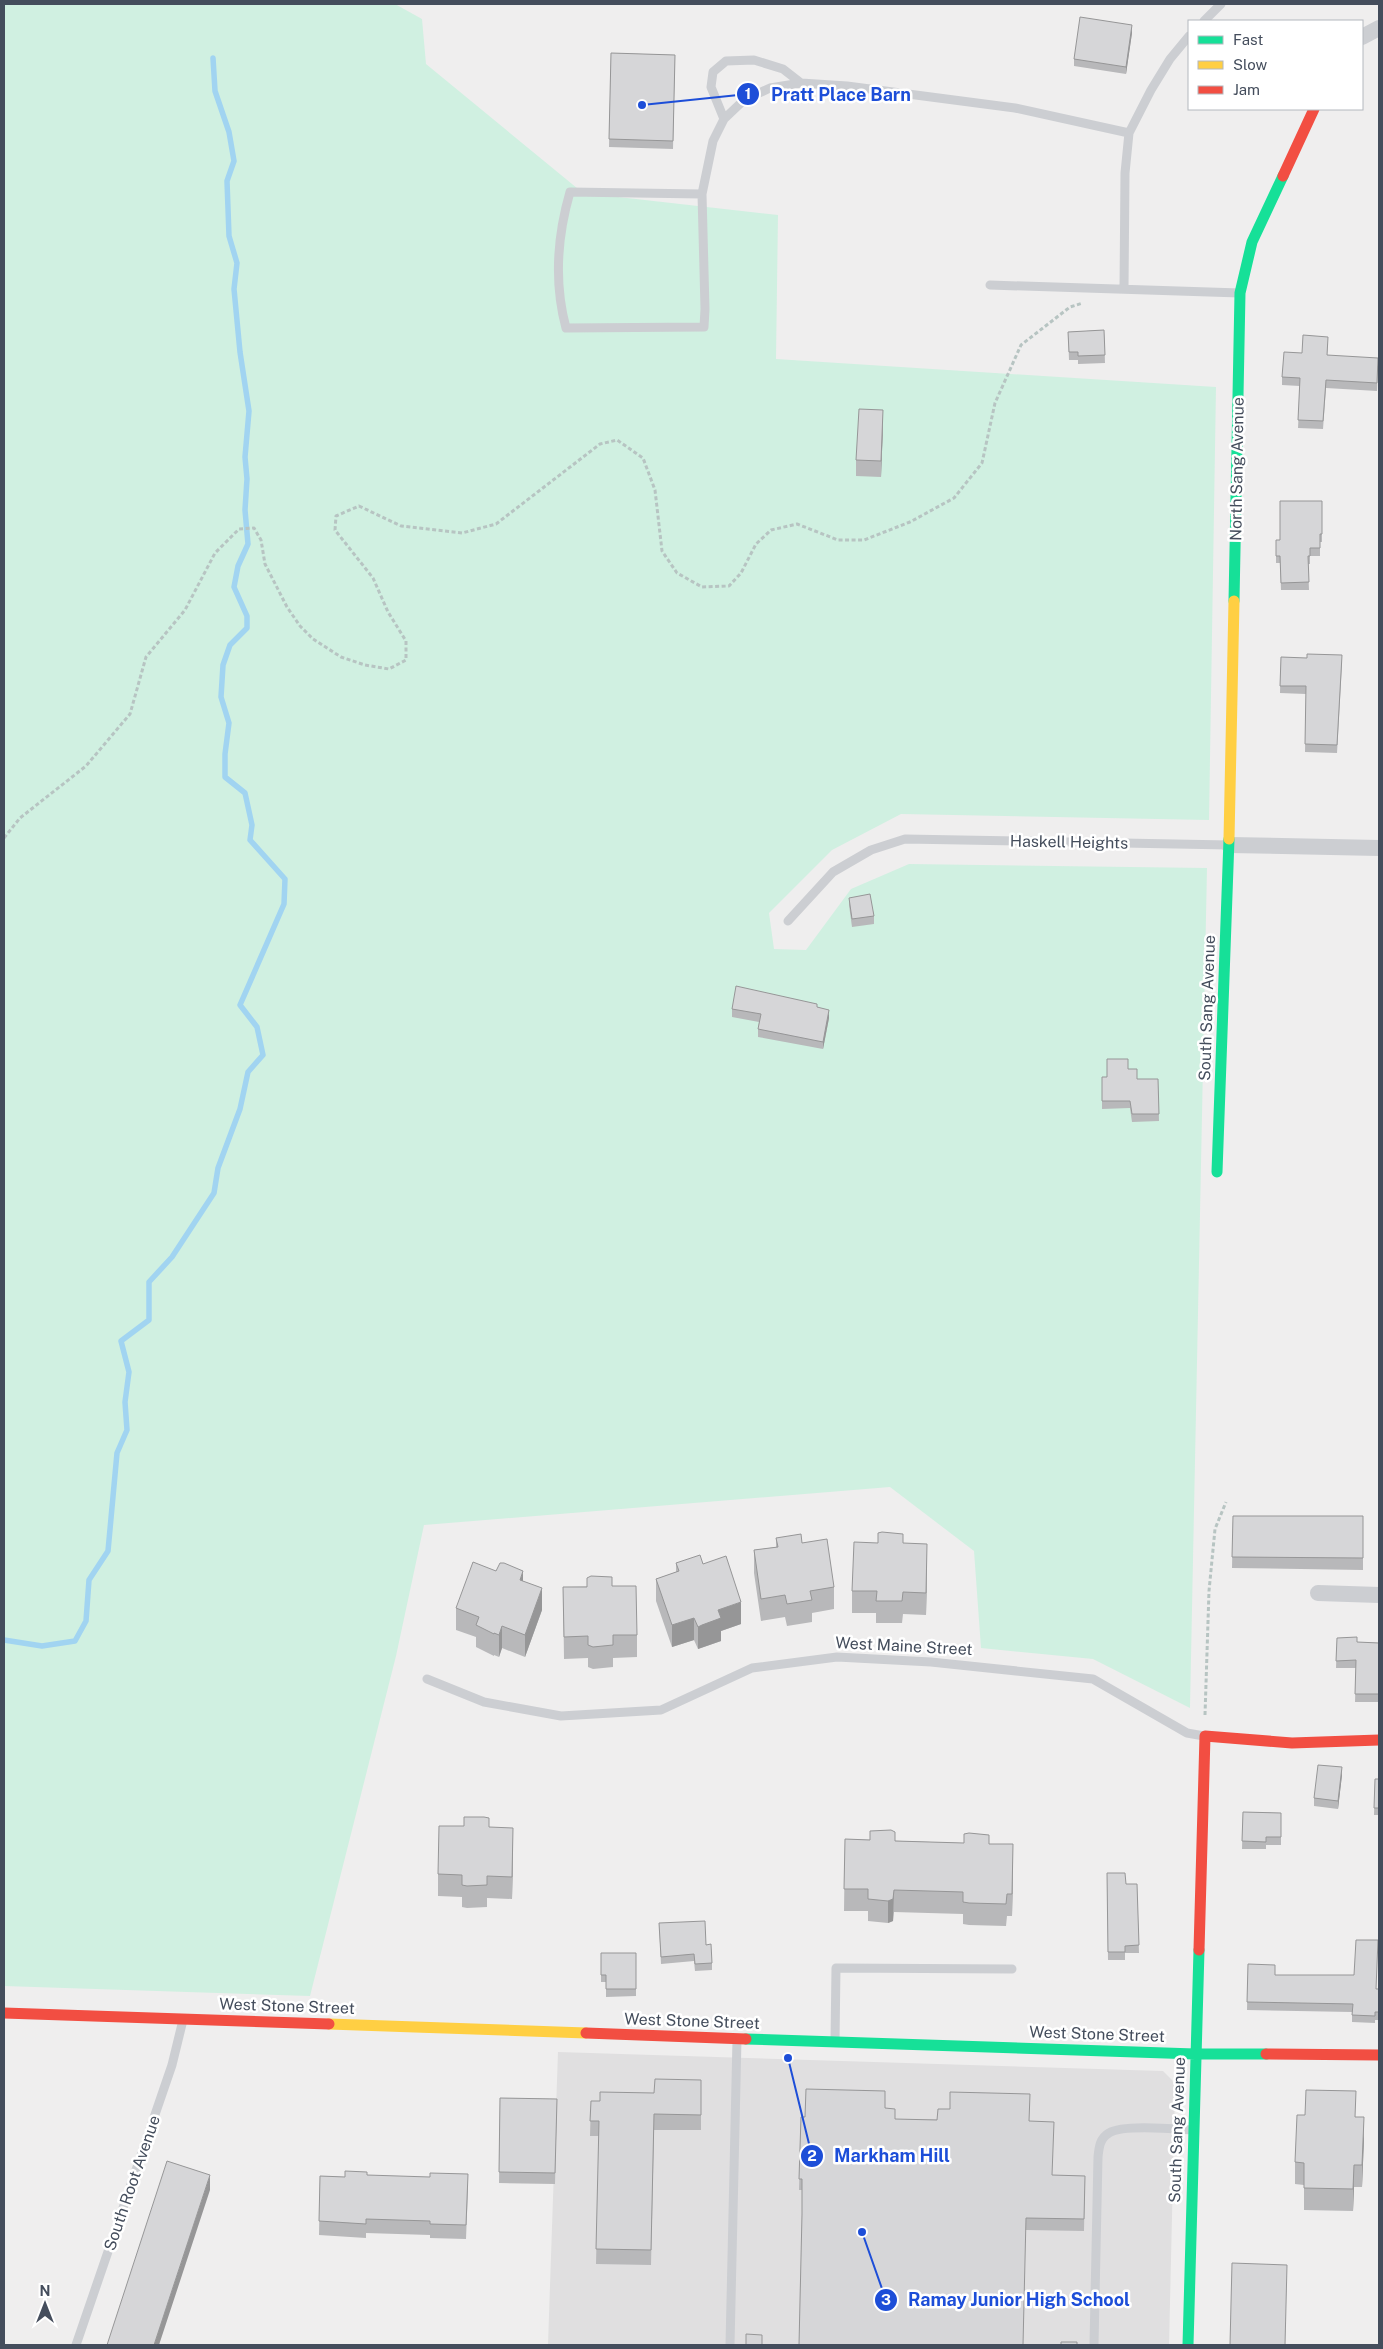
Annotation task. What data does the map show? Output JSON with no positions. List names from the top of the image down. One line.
{"streets":{"street":["North Sang Avenue","Haskell Heights","South Sang Avenue","West Maine Street","West Stone Street"],"lane":["South Root Avenue"]},"crossings":[["North Sang Avenue","Haskell Heights"],["North Sang Avenue","South Sang Avenue"],["Haskell Heights","South Sang Avenue"],["South Sang Avenue","West Maine Street"],["South Sang Avenue","West Stone Street"],["West Stone Street","South Root Avenue"]],"places":["Pratt Place Barn","Markham Hill","Ramay Junior High School"],"legend":["Fast","Slow","Jam"],"north":"top"}
